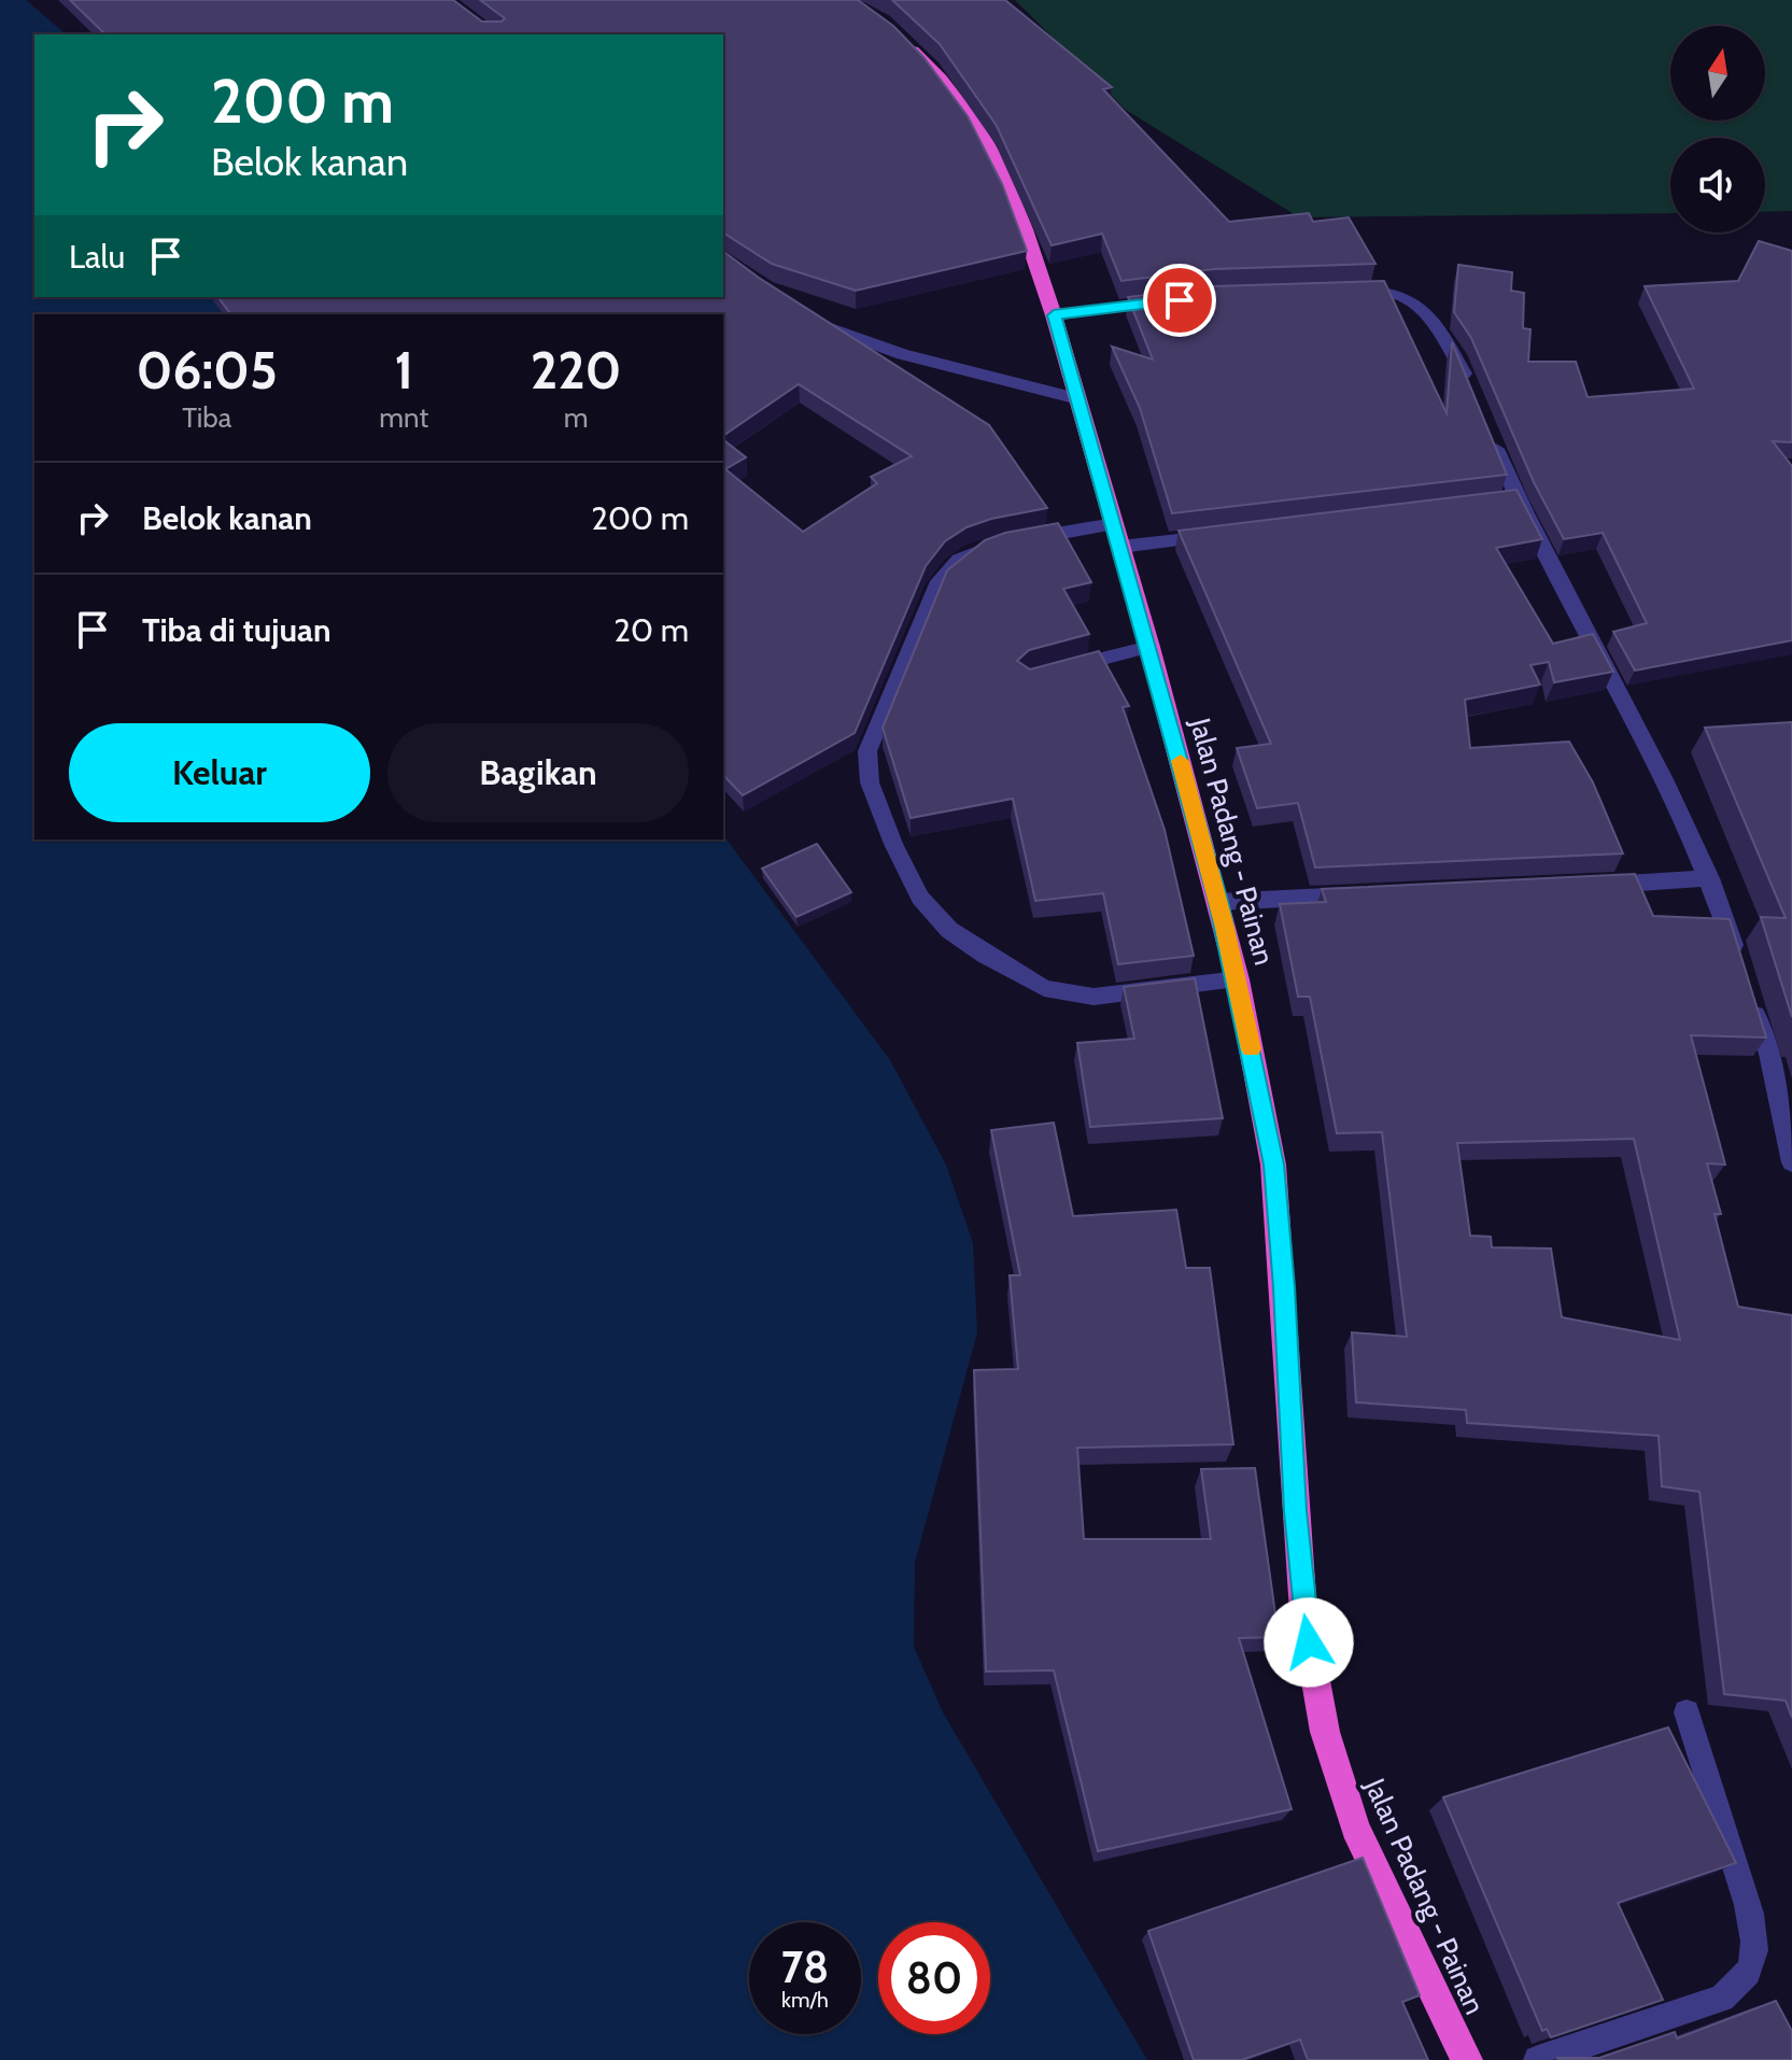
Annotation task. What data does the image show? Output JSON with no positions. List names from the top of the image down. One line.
{"streets":{"highway":["Jalan Padang - Painan"]},"north":"top","page":{"turn":["200 m","Belok kanan"],"then":"Lalu","eta":["06:05","Tiba","1","mnt","220","m"],"list":[{"name":"Belok kanan","value":"200 m"},{"name":"Tiba di tujuan","value":"20 m"}],"buttons":["Keluar","Bagikan"],"speed":"78 km/h","limit":"80"}}
